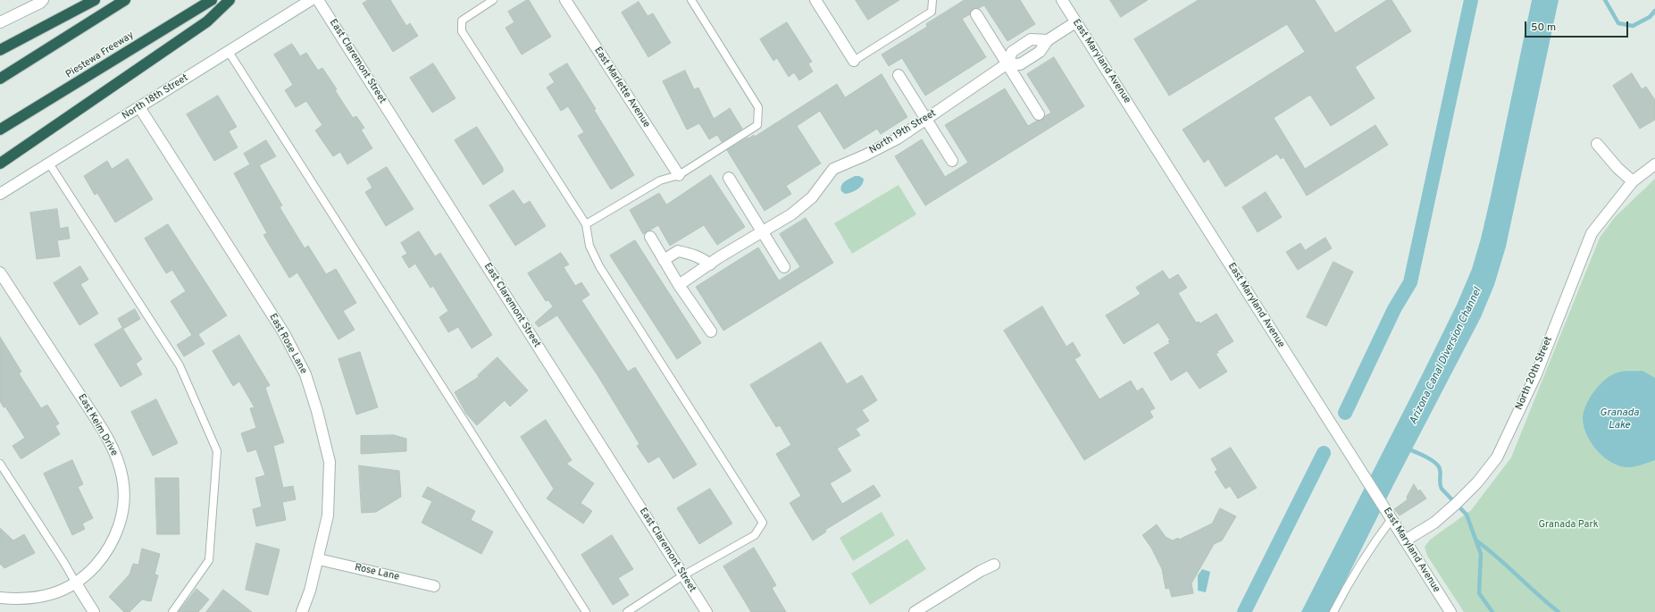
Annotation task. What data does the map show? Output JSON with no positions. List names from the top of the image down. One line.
{"streets":{"highway":["Piestewa Freeway"],"street":["East Claremont Street","East Maryland Avenue","East Marlette Avenue","North 18th Street","North 19th Street","East Rose Lane","North 20th Street","East Keim Drive","Rose Lane"]},"crossings":[["East Maryland Avenue","North 19th Street"],["East Maryland Avenue","North 20th Street"],["North 18th Street","East Rose Lane"],["East Rose Lane","Rose Lane"]],"water":["Arizona Canal Diversion Channel","Granada Lake"],"parks":["Granada Park"],"scale_bar":"50 m"}
